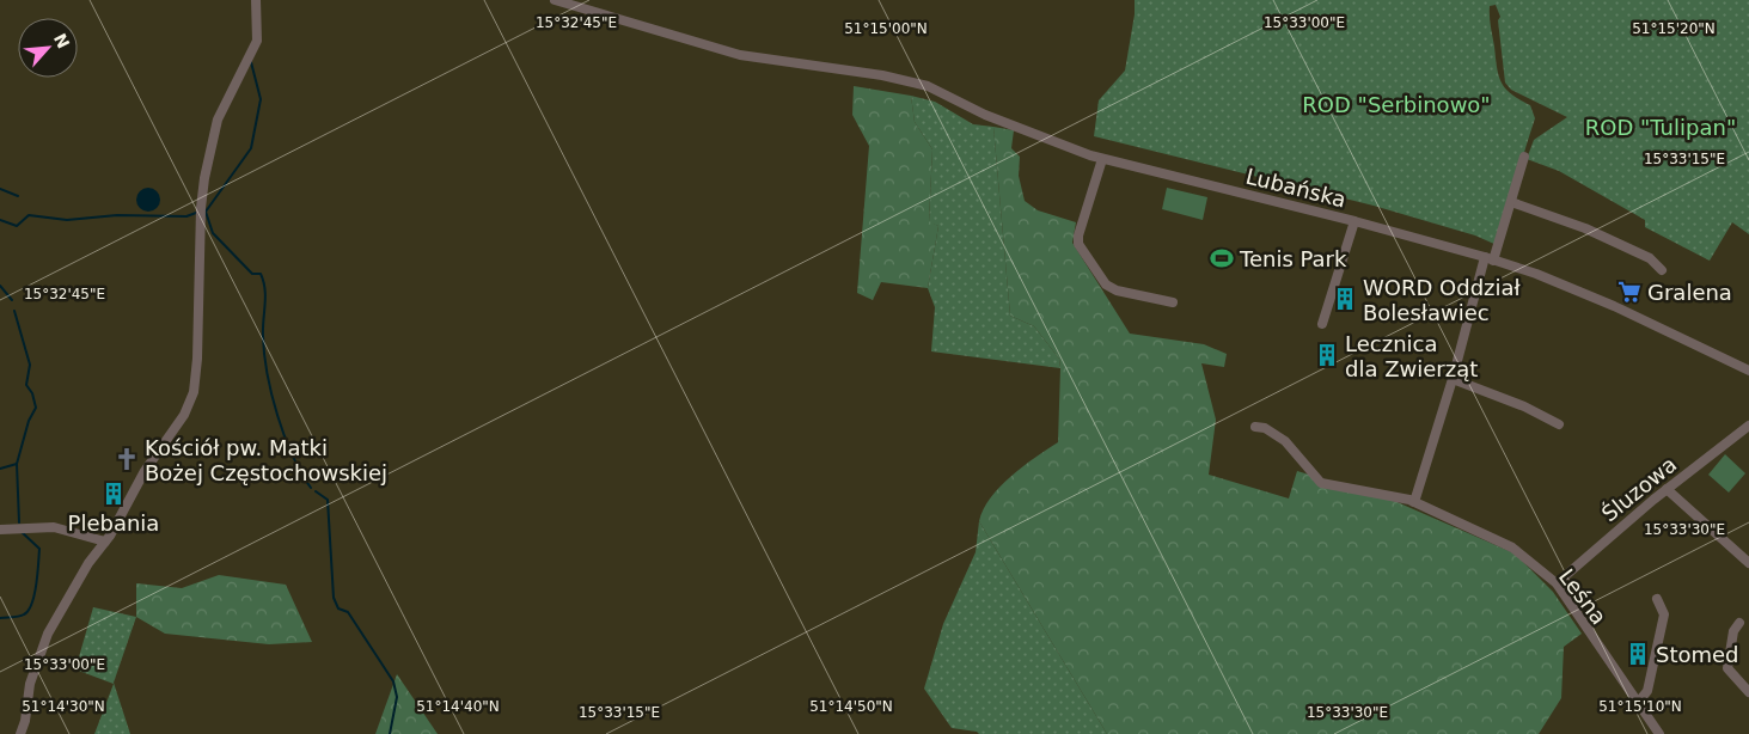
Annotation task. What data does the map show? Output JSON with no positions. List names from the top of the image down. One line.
{"streets":{"street":["Lubańska","Śluzowa","Leśna"]},"crossings":[["Śluzowa","Leśna"]],"parks":["ROD \"Serbinowo\"","ROD \"Tulipan\""],"places":{"sports":["Tenis Park"],"supermarket":["Gralena"],"building":["WORD Oddział Bolesławiec","Lecznica dla Zwierząt","Plebania","Stomed"],"church":["Kościół pw. Matki Bożej Częstochowskiej"]},"north":"top right","coordinates":["15°32'45\"E","15°33'00\"E","51°15'00\"N","51°15'20\"N","15°33'15\"E","15°33'30\"E","51°14'30\"N","51°14'40\"N","51°14'50\"N","51°15'10\"N"]}
